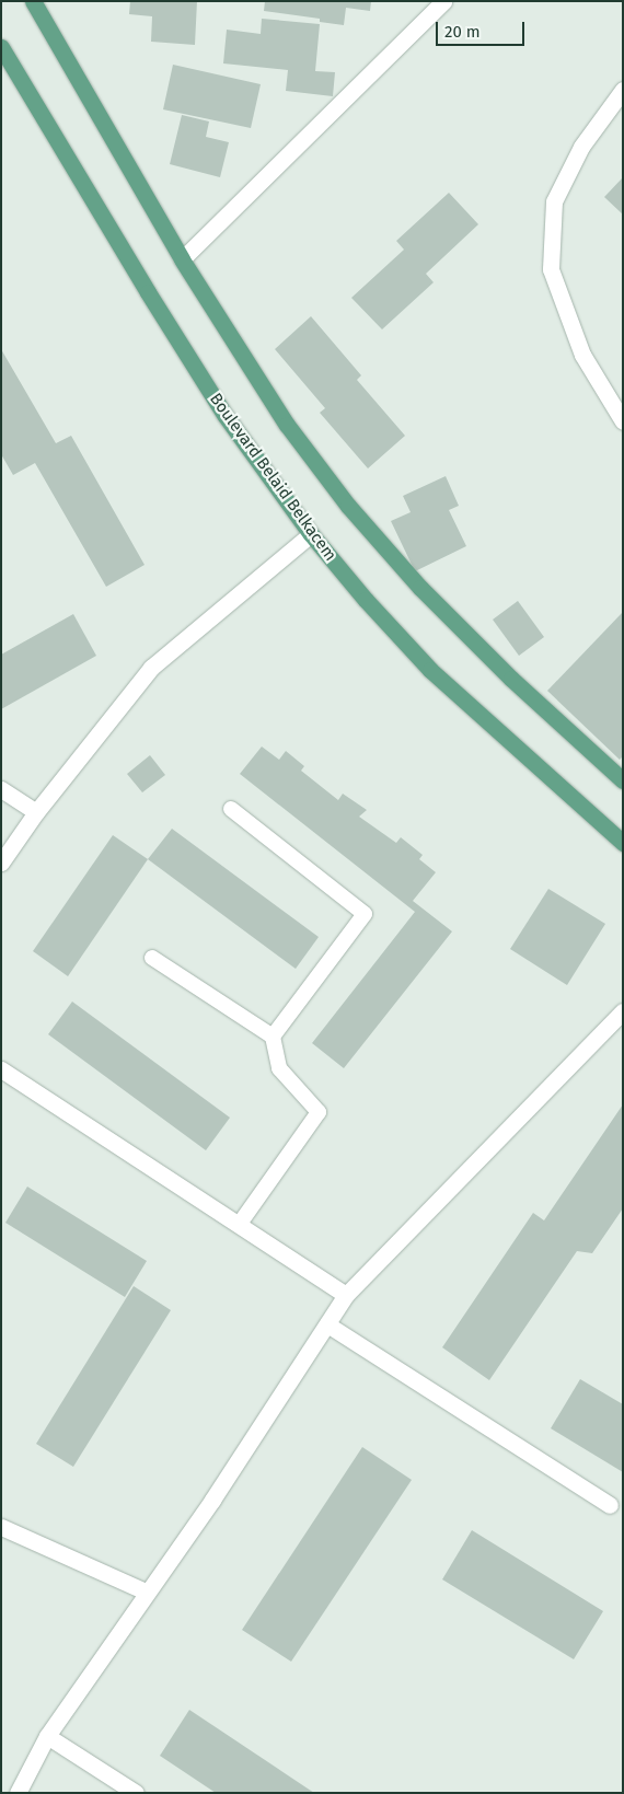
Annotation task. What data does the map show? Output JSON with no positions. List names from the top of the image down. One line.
{"streets":{"main road":["Boulevard Belaid Belkacem"]},"scale_bar":"20 m"}
